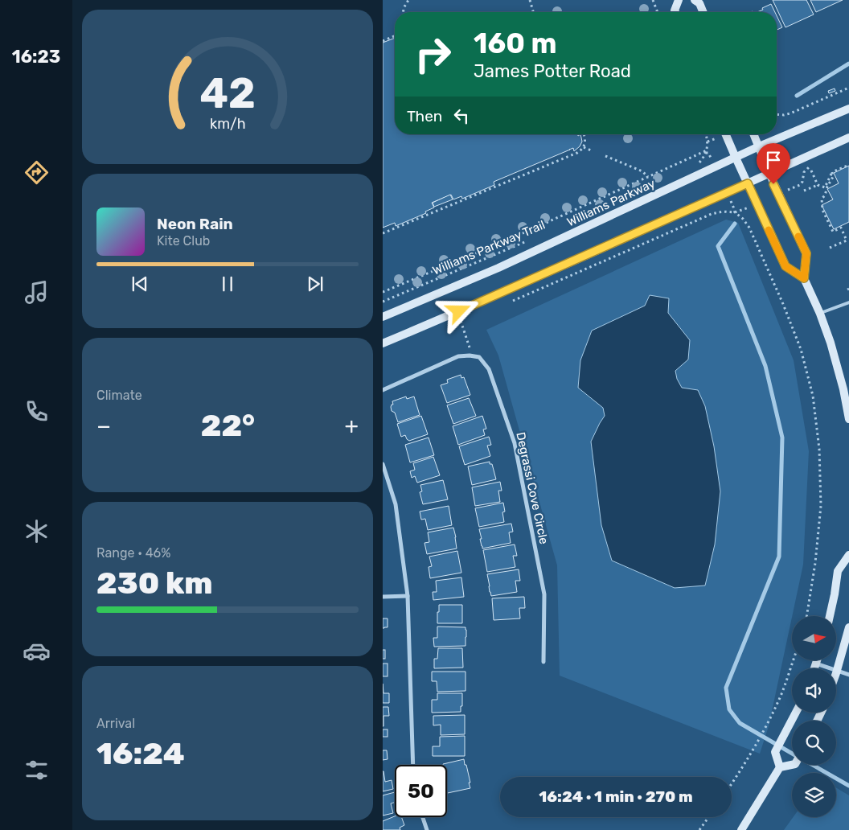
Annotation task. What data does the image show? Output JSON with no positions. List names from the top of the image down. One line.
{"streets":{"main road":["Williams Parkway"],"street":["Degrassi Cove Circle"],"path":["Williams Parkway Trail"]},"north":"right","page":{"tabs":"16:23","turn":["160 m","James Potter Road"],"then":"Then","song":["Neon Rain","Kite Club"],"tile":["Climate",["Range · 46%","230 km"],["Arrival","16:24"]],"heat":["−","22°","+"],"limit":"50","trip":"16:24 · 1 min · 270 m","gauge":["42","km/h"]}}
